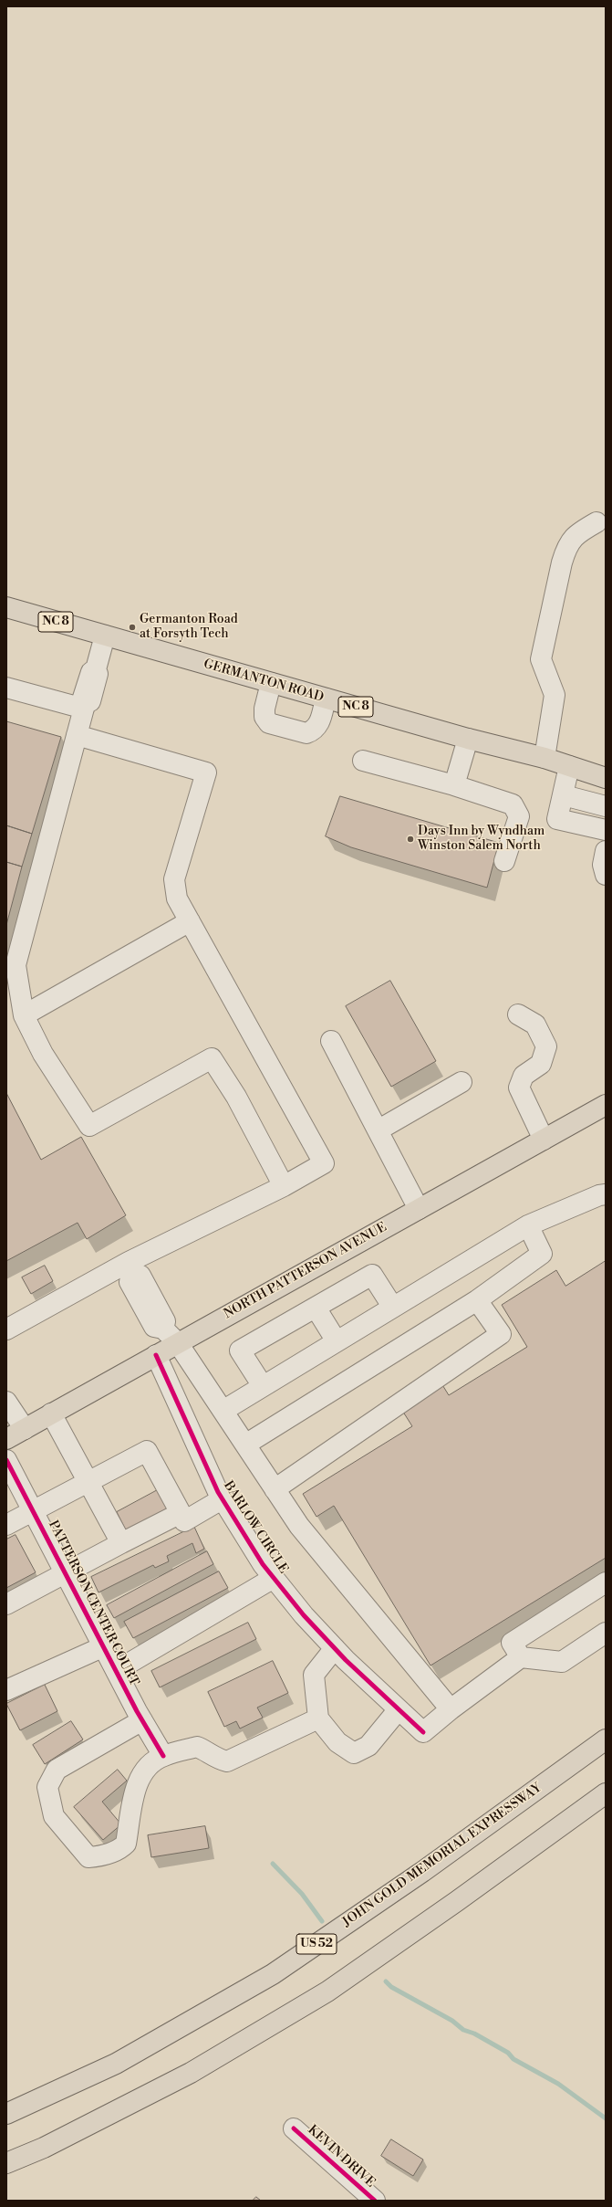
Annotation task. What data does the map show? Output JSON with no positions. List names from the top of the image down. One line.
{"streets":{"main road":["NC 8","GERMANTON ROAD","NORTH PATTERSON AVENUE","JOHN GOLD MEMORIAL EXPRESSWAY","US 52"],"street":["BARLOW CIRCLE","PATTERSON CENTER COURT","KEVIN DRIVE"]},"crossings":[["NORTH PATTERSON AVENUE","BARLOW CIRCLE"]],"places":["Germanton Road at Forsyth Tech","Days Inn by Wyndham Winston Salem North"]}
